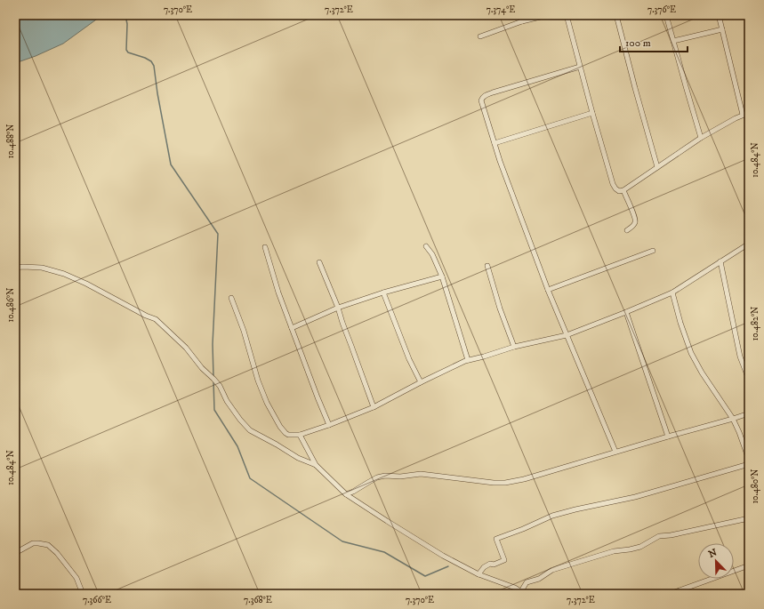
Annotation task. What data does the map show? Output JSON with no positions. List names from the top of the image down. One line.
{"scale_bar":"100 m","north":"top left","coordinates":["7.370°E","7.372°E","7.374°E","7.376°E","10.488°N","10.484°N","10.486°N","10.482°N","10.480°N","7.366°E","7.368°E"]}
